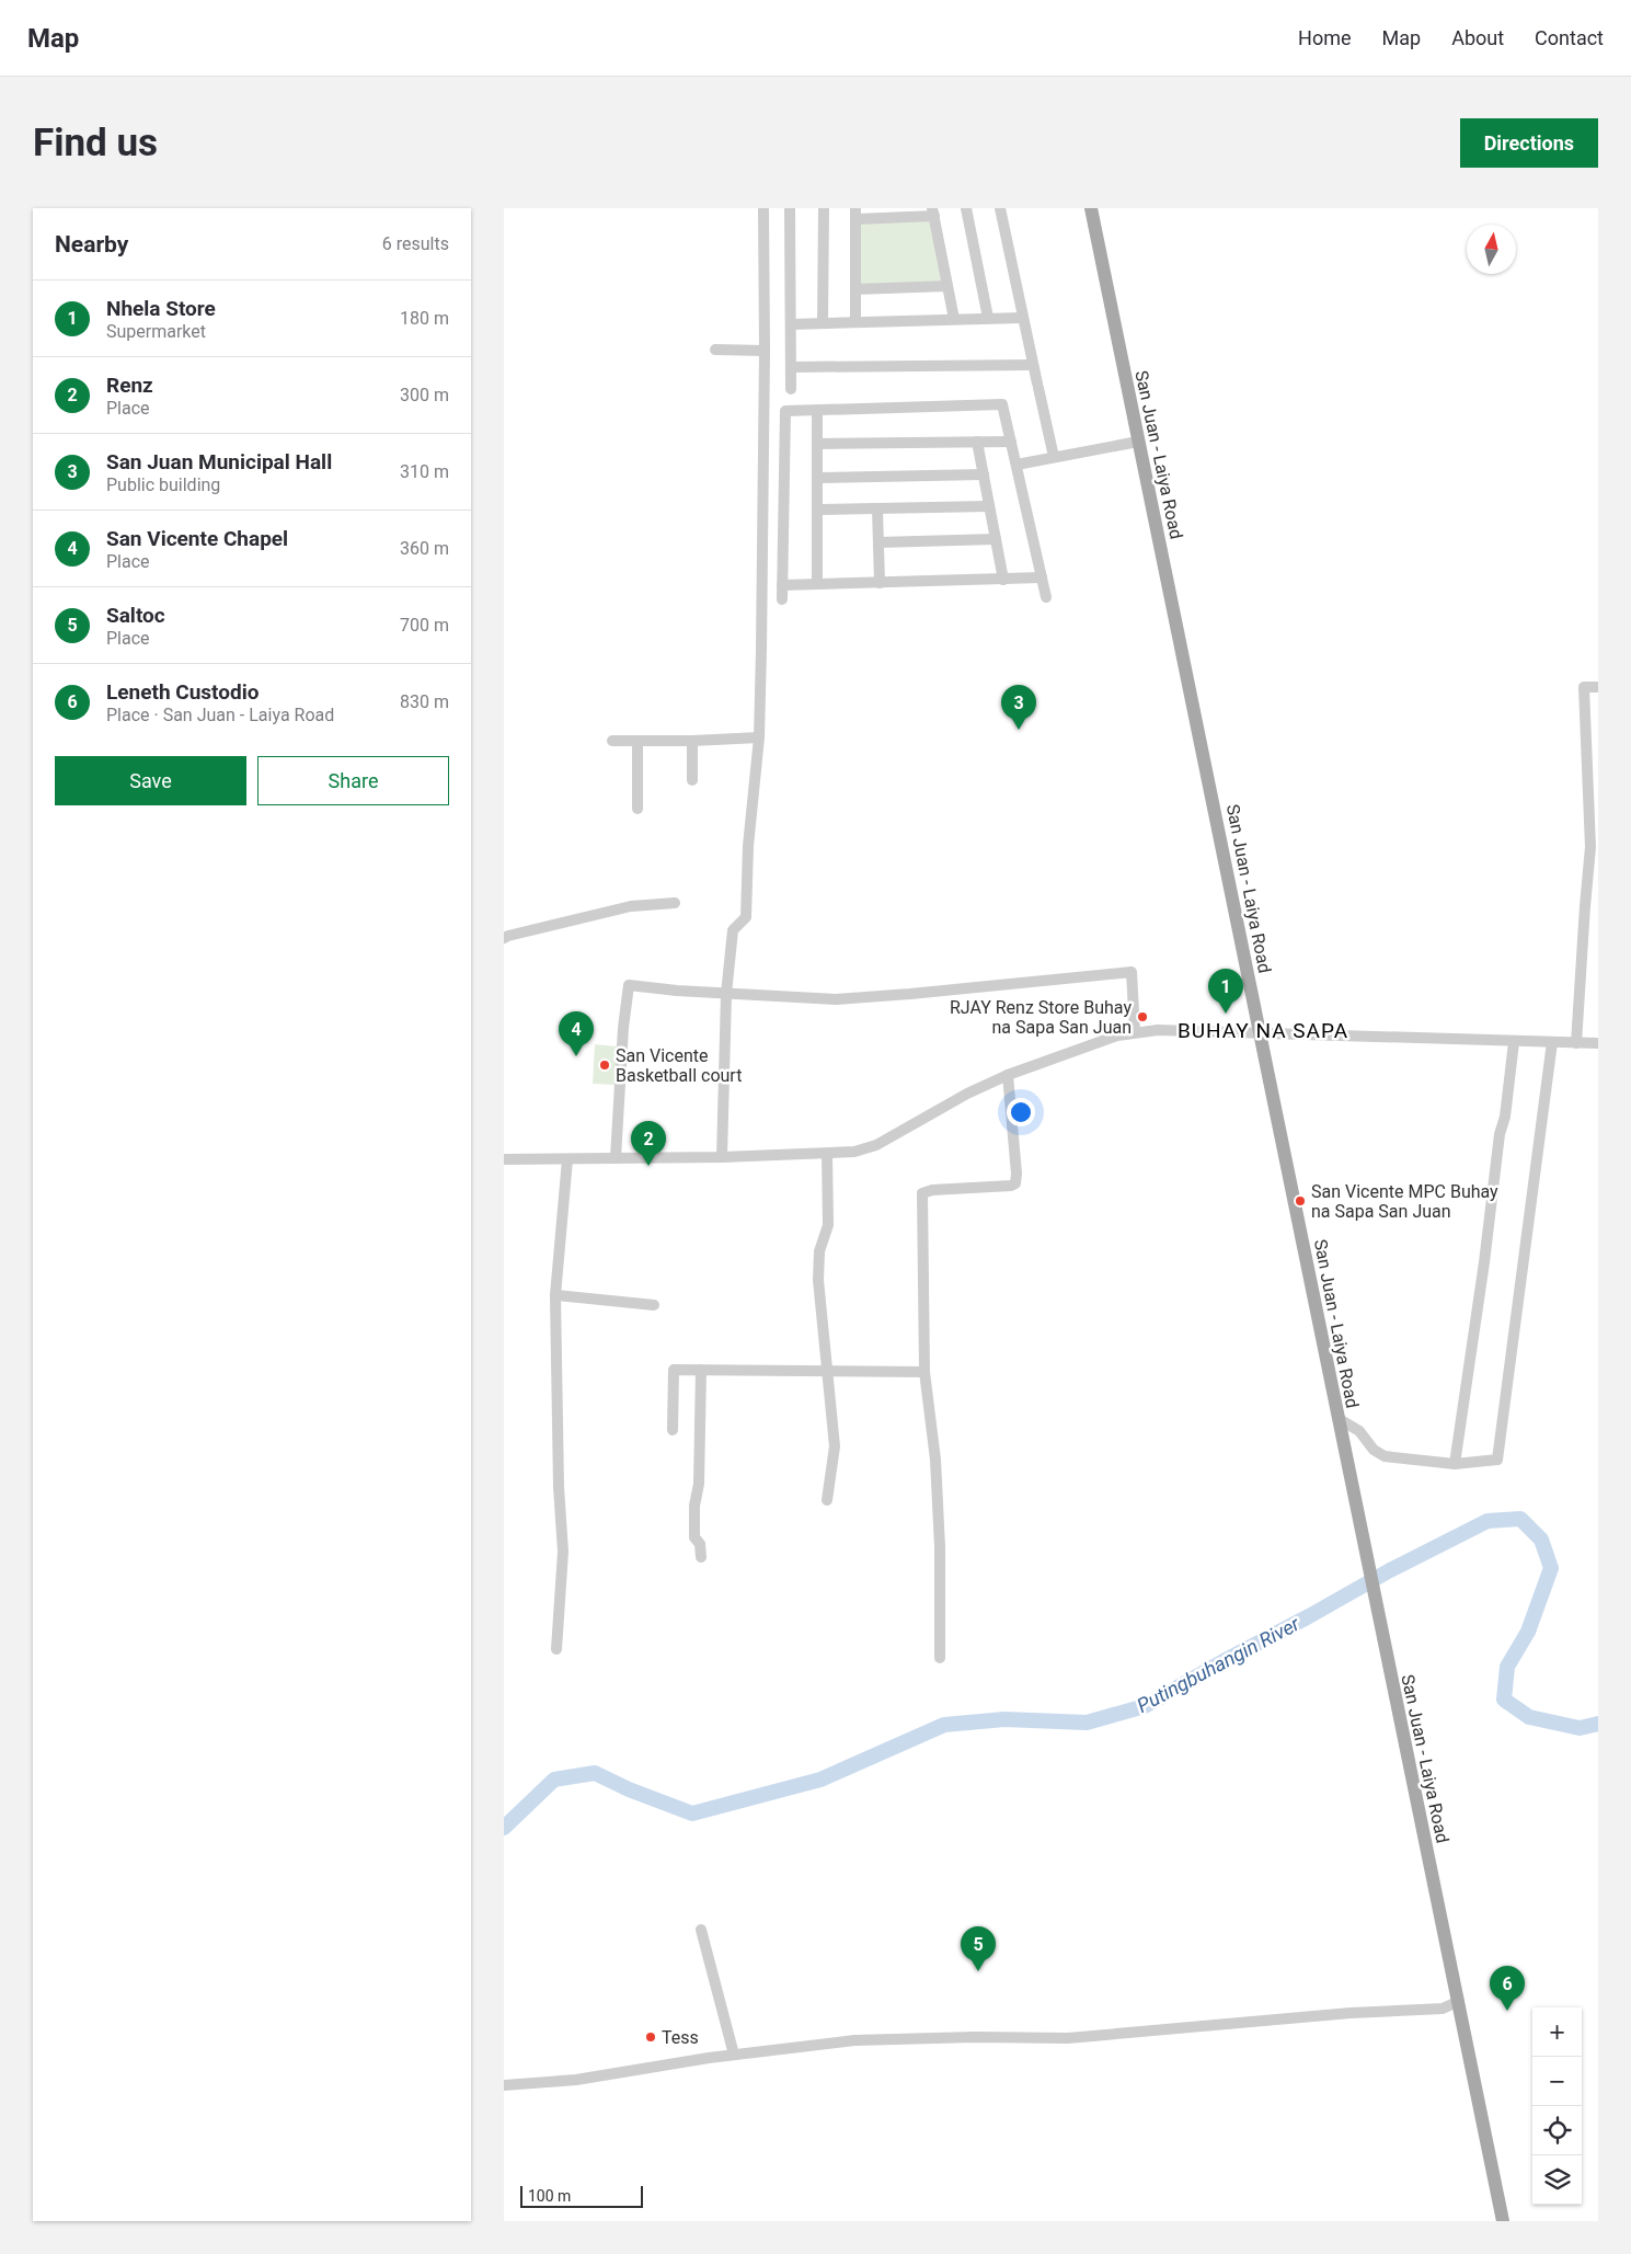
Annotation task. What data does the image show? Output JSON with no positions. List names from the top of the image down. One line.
{"streets":{"main road":["San Juan - Laiya Road"]},"districts":["BUHAY NA SAPA"],"water":["Putingbuhangin River"],"places":["RJAY Renz Store Buhay na Sapa San Juan","San Vicente Basketball court","San Vicente MPC Buhay na Sapa San Juan","Tess"],"scale_bar":"100 m","north":"top","page":{"header":"Map","nav":["Home","Map","About","Contact"],"buttons":["Directions",["Save","Share"]],"title":"Find us","heading":["Nearby","6 results"],"list":[{"mark":"1","name":"Nhela Store","note":"Supermarket","value":"180 m"},{"mark":"2","name":"Renz","note":"Place","value":"300 m"},{"mark":"3","name":"San Juan Municipal Hall","note":"Public building","value":"310 m"},{"mark":"4","name":"San Vicente Chapel","note":"Place","value":"360 m"},{"mark":"5","name":"Saltoc","note":"Place","value":"700 m"},{"mark":"6","name":"Leneth Custodio","note":"Place · San Juan - Laiya Road","value":"830 m"}],"pins":["3","1","4","2","5","6"],"map_buttons":["+","−"],"scale":"100 m"}}
